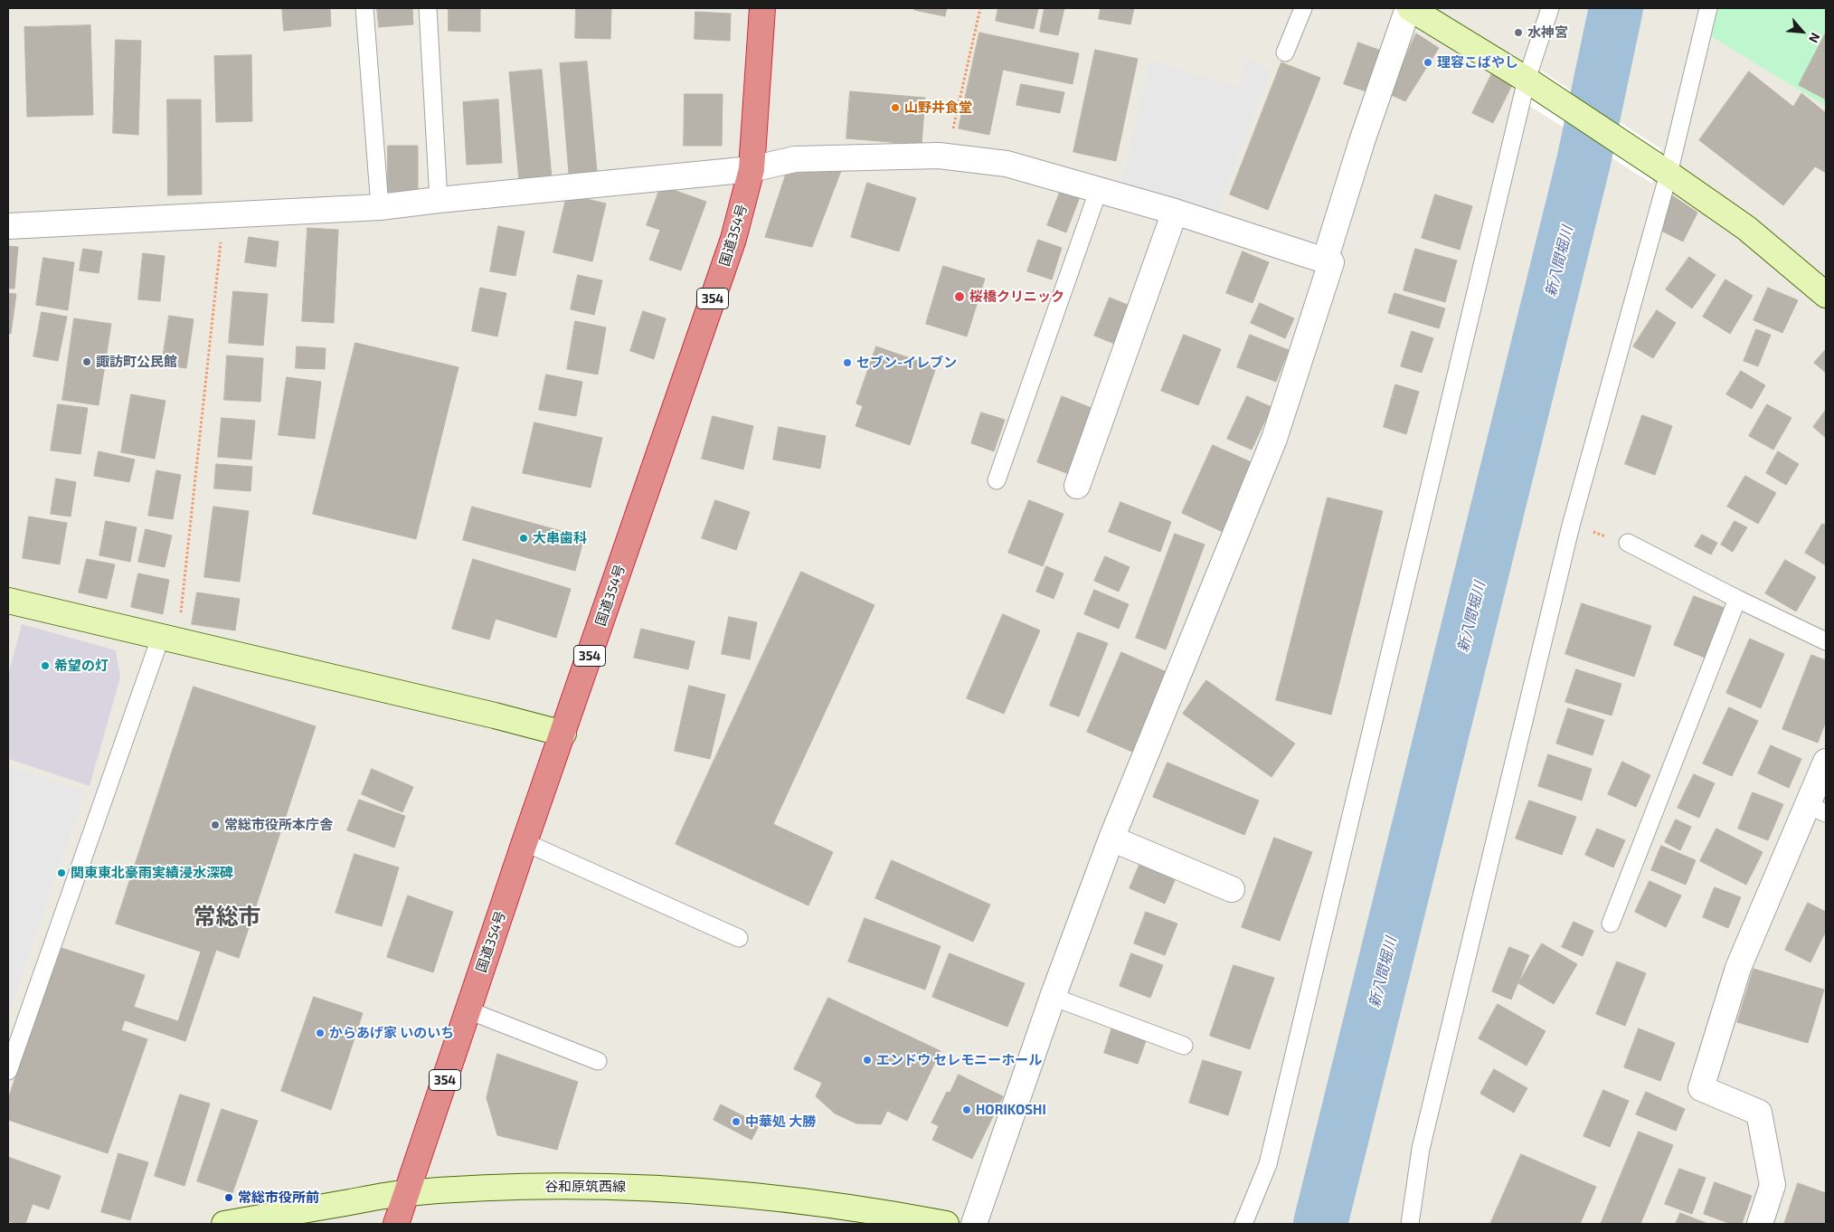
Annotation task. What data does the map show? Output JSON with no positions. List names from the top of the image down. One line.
{"streets":{"highway":["国道354号","354"],"street":["谷和原筑西線"]},"crossings":[["国道354号","谷和原筑西線"]],"districts":["常総市"],"water":["新八間堀川"],"places":["水神宮","理容こばやし","山野井食堂","桜橋クリニック","諏訪町公民館","セブン-イレブン","大串歯科","希望の灯","常総市役所本庁舎","関東東北豪雨実績浸水深碑","からあげ家 いのいち","エンドウ セレモニーホール","HORIKOSHI","中華処 大勝","常総市役所前"],"north":"bottom right"}
